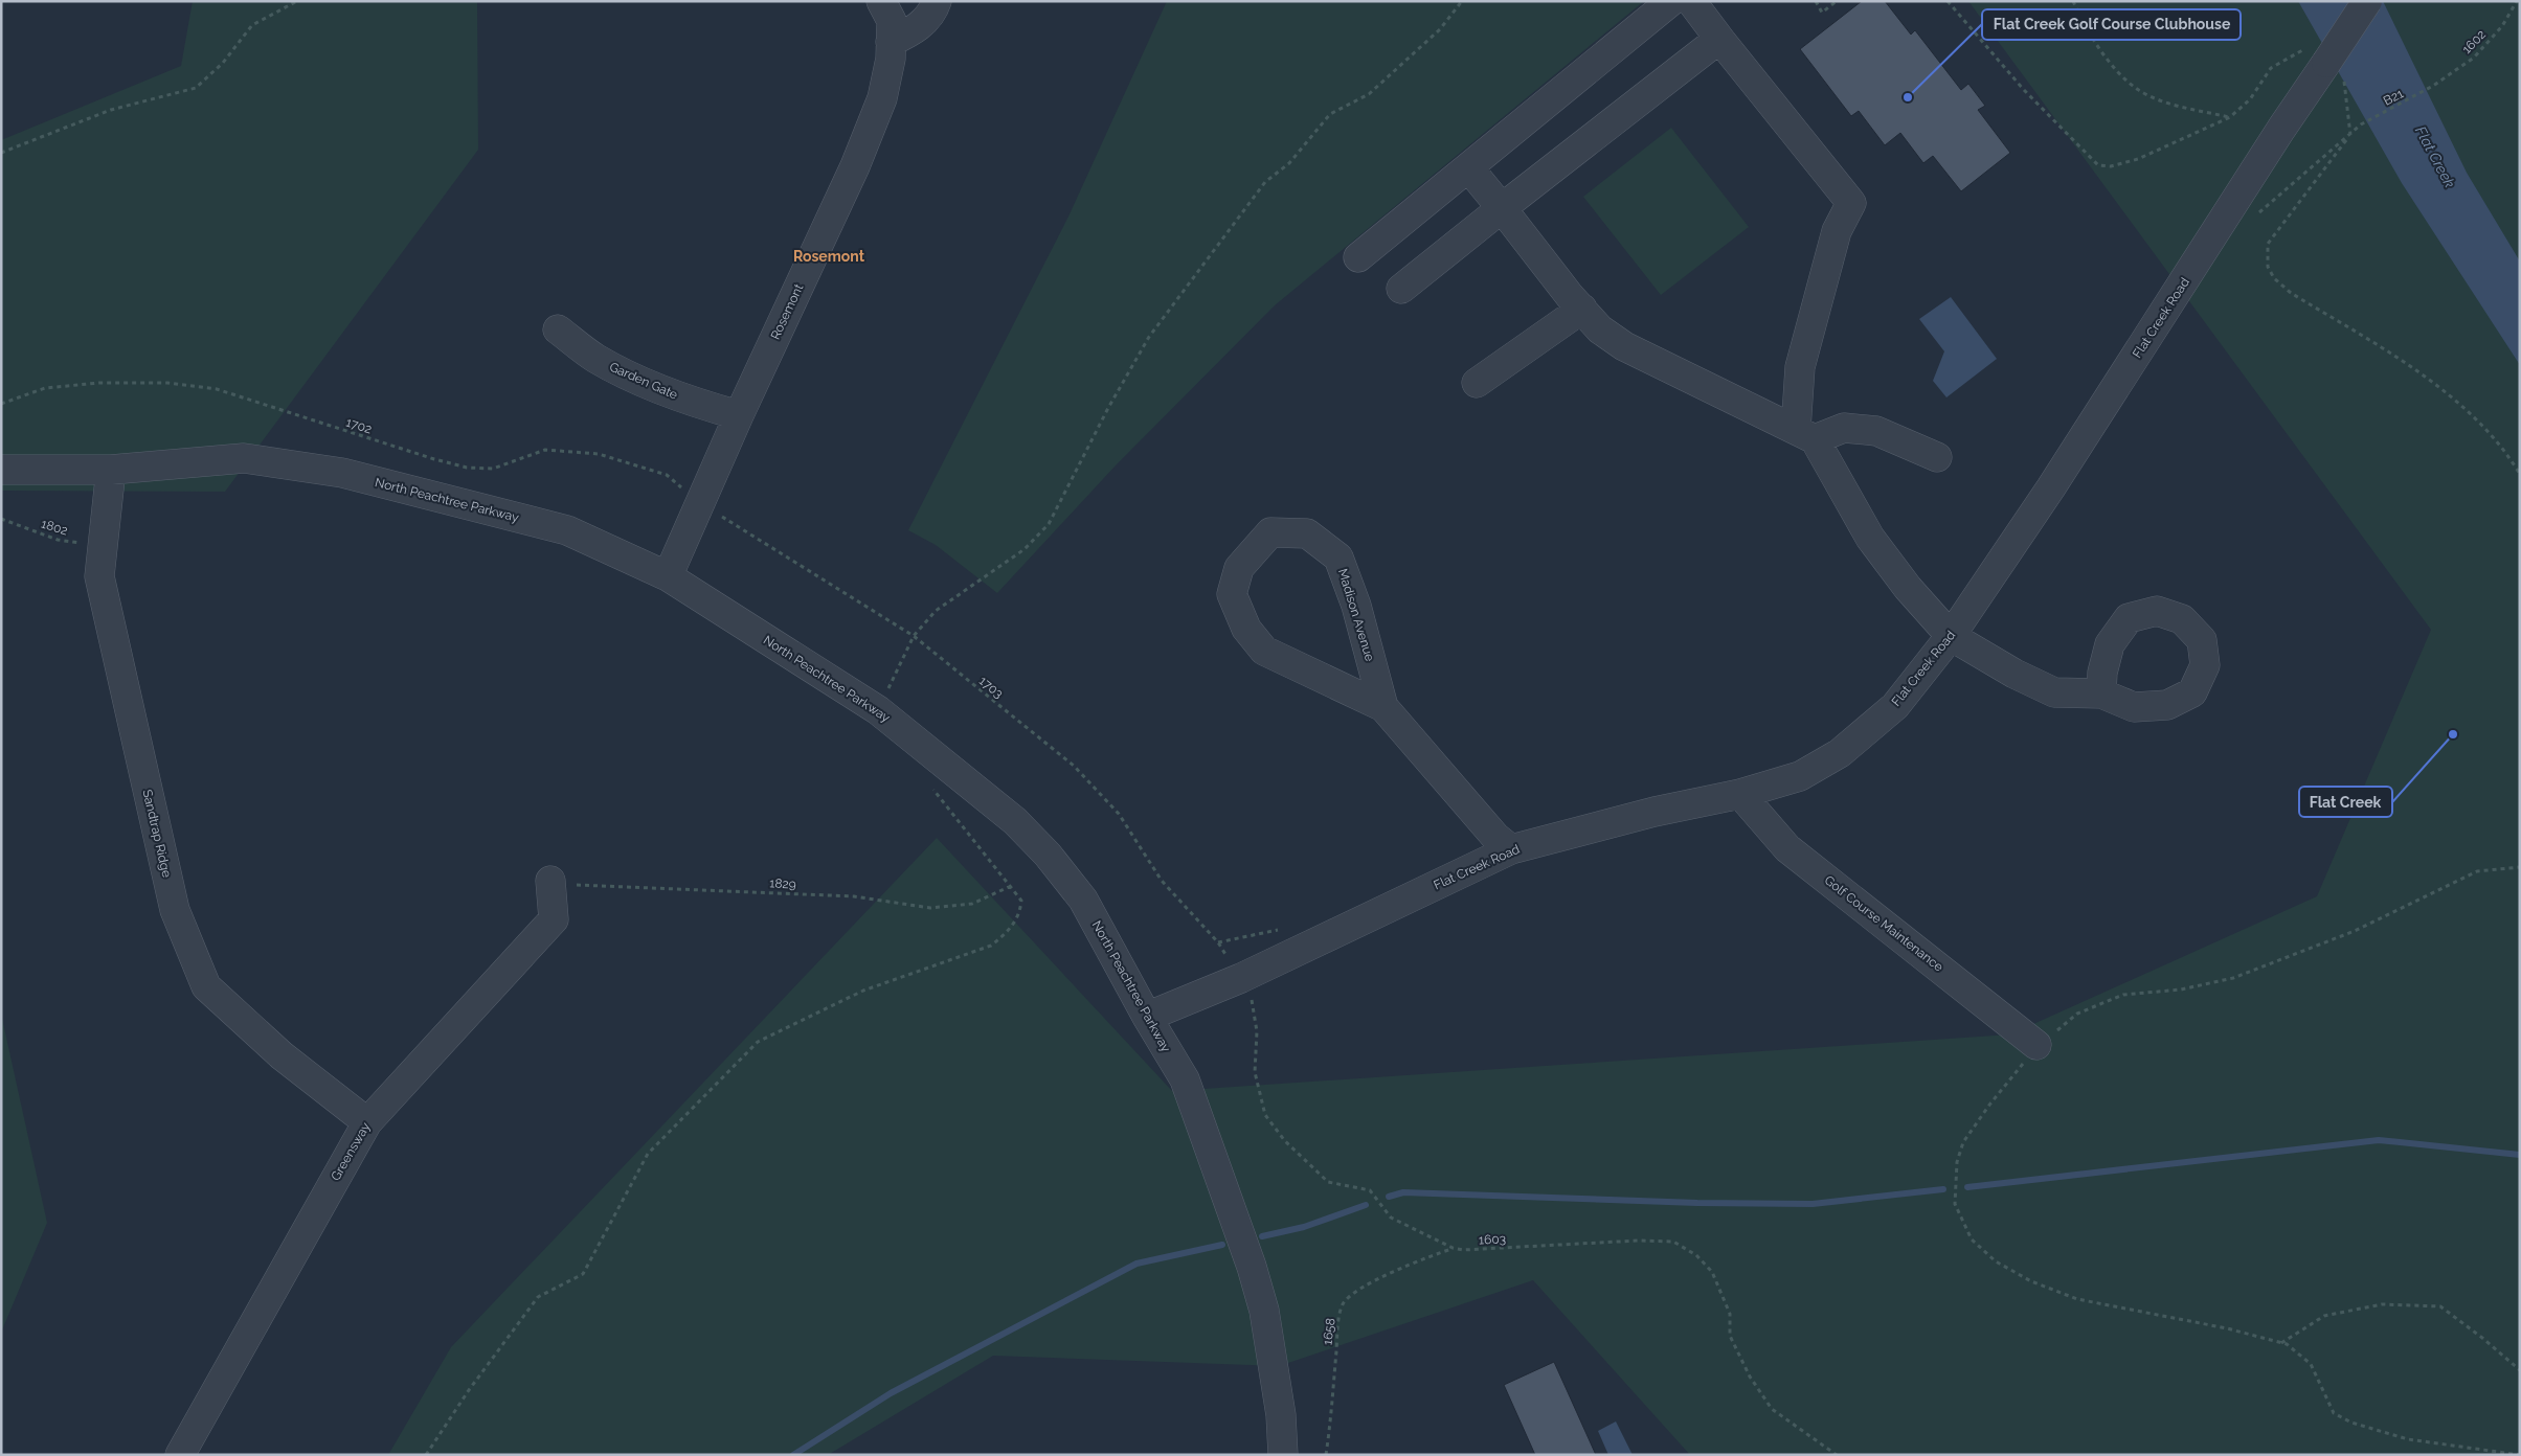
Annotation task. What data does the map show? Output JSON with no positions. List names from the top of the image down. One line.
{"streets":{"street":["Rosemont","Flat Creek Road","Garden Gate","North Peachtree Parkway","Madison Avenue","Sandtrap Ridge","Golf Course Maintenance","Greensway"],"path":["1602","B21","1702","1802","1703","1829","1603","1658"]},"crossings":[["1602","B21"],["Rosemont","Garden Gate"],["Rosemont","1702"],["Rosemont","North Peachtree Parkway"],["Rosemont","1703"],["Flat Creek Road","North Peachtree Parkway"],["Flat Creek Road","Madison Avenue"],["Flat Creek Road","Golf Course Maintenance"],["Flat Creek Road","1603"],["1702","1703"],["North Peachtree Parkway","Sandtrap Ridge"],["1802","Sandtrap Ridge"],["1703","1603"],["Sandtrap Ridge","Greensway"],["1829","Greensway"],["1603","1658"]],"districts":["Rosemont"],"water":["Flat Creek"],"places":["Flat Creek Golf Course Clubhouse","Flat Creek"]}
